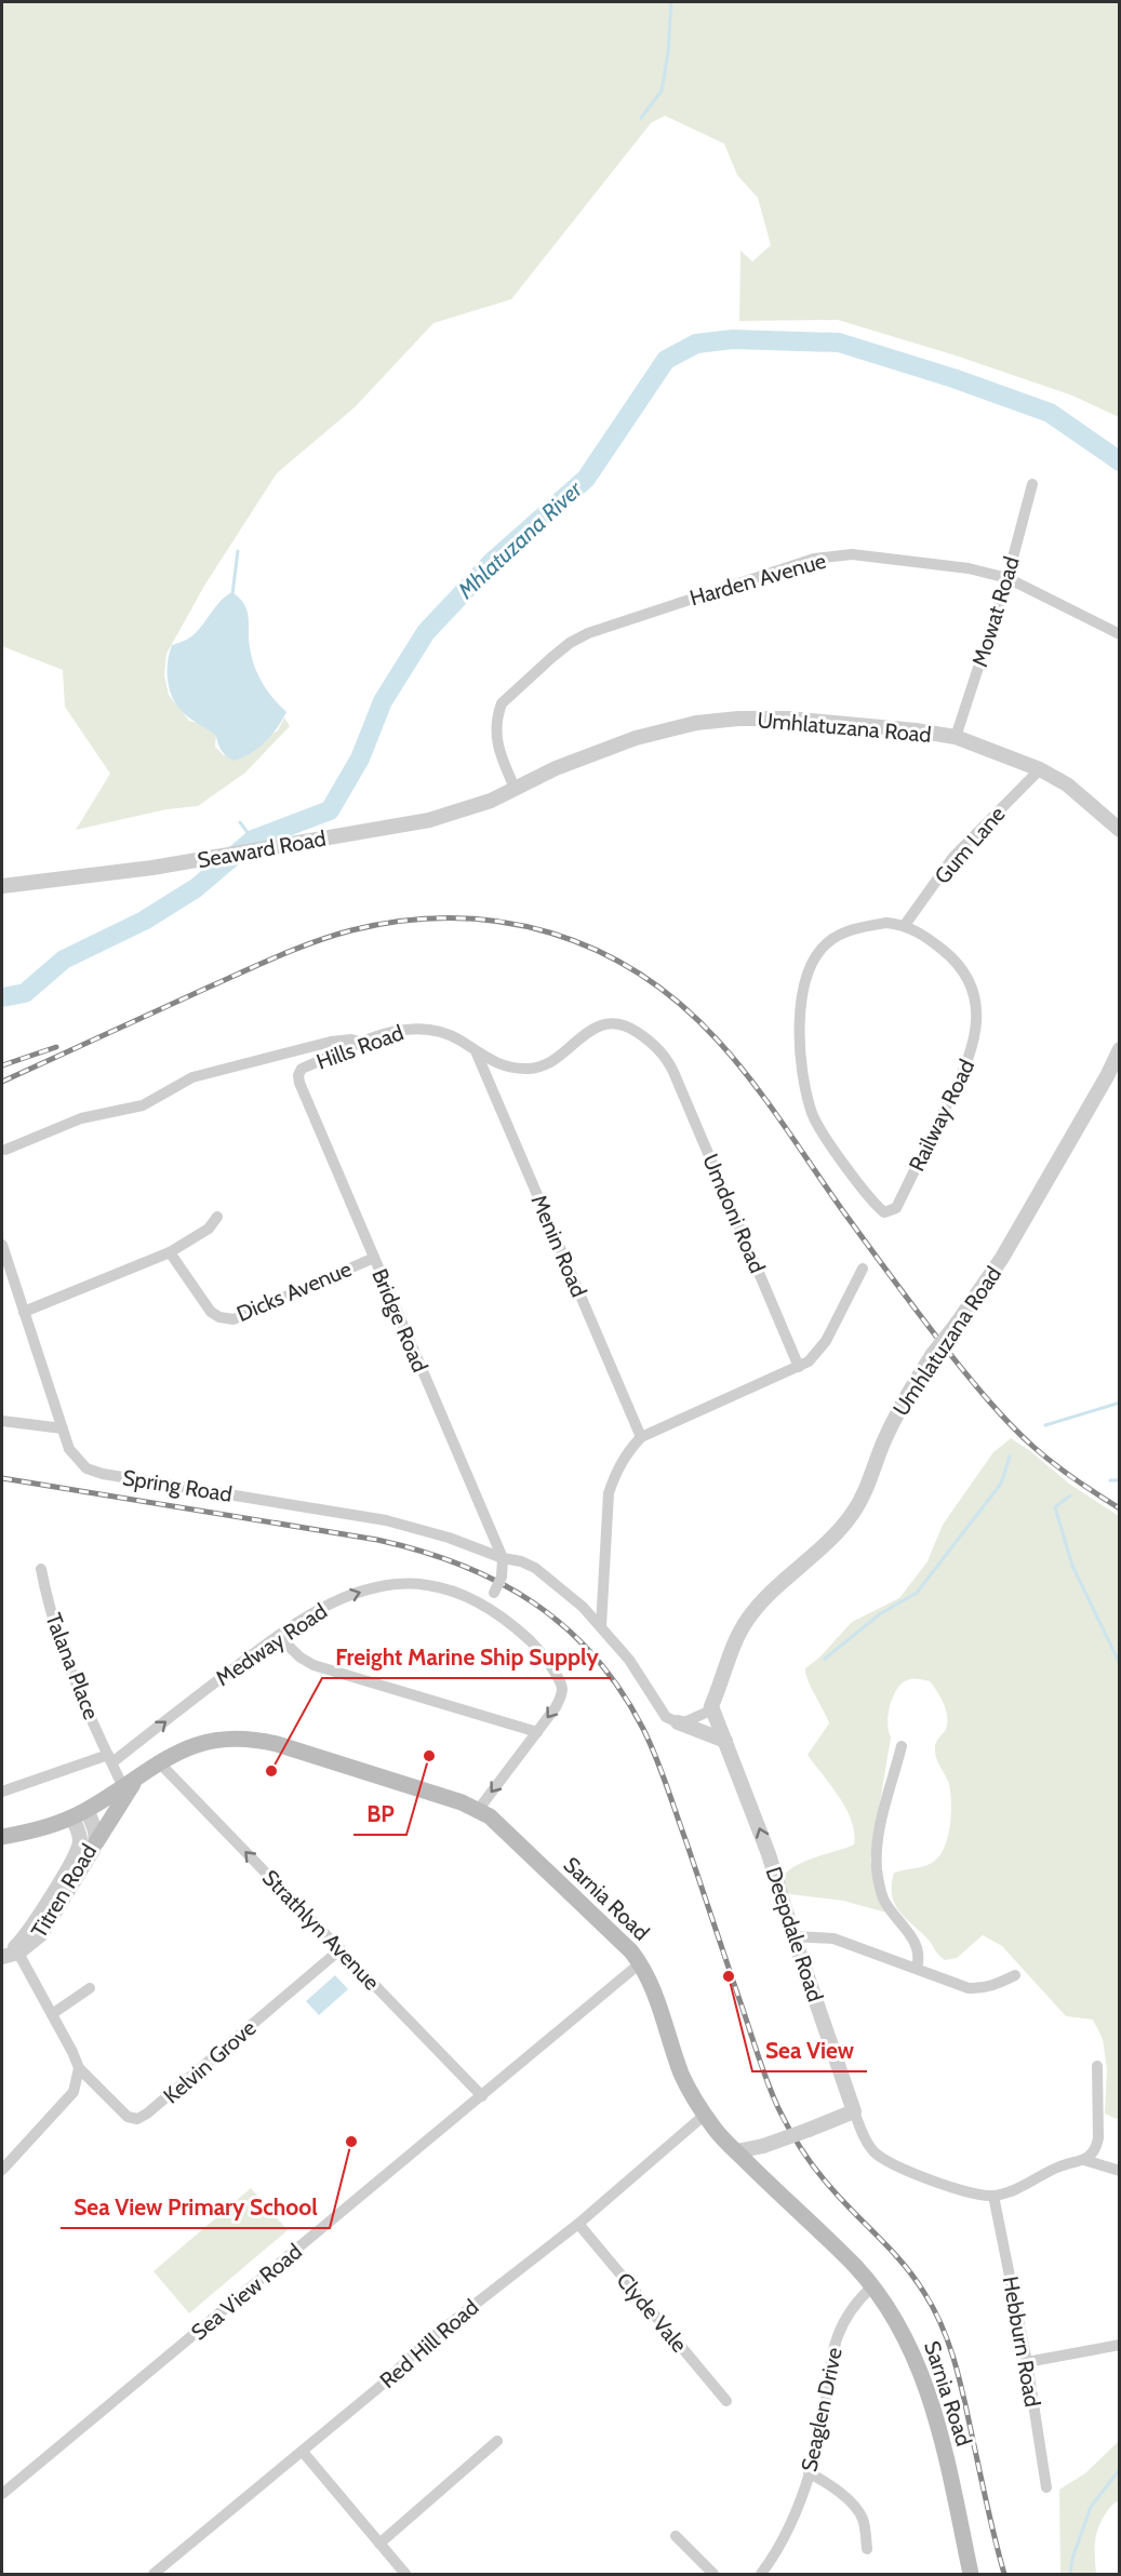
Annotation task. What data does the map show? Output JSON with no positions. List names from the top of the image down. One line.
{"streets":{"main road":["Sarnia Road"],"street":["Harden Avenue","Mowat Road","Umhlatuzana Road","Gum Lane","Seaward Road","Hills Road","Railway Road","Umdoni Road","Menin Road","Dicks Avenue","Bridge Road","Spring Road","Medway Road","Talana Place","Titren Road","Strathlyn Avenue","Deepdale Road","Kelvin Grove","Sea View Road","Clyde Vale","Hebburn Road","Red Hill Road","Seaglen Drive"]},"crossings":[["Harden Avenue","Mowat Road"],["Harden Avenue","Umhlatuzana Road"],["Harden Avenue","Seaward Road"],["Mowat Road","Umhlatuzana Road"],["Umhlatuzana Road","Gum Lane"],["Umhlatuzana Road","Seaward Road"],["Umhlatuzana Road","Deepdale Road"],["Gum Lane","Railway Road"],["Hills Road","Umdoni Road"],["Hills Road","Menin Road"],["Hills Road","Bridge Road"],["Dicks Avenue","Bridge Road"],["Bridge Road","Spring Road"],["Medway Road","Talana Place"],["Medway Road","Sarnia Road"],["Titren Road","Sarnia Road"],["Sarnia Road","Strathlyn Avenue"],["Sarnia Road","Sea View Road"],["Sarnia Road","Red Hill Road"],["Sarnia Road","Seaglen Drive"],["Strathlyn Avenue","Kelvin Grove"],["Strathlyn Avenue","Sea View Road"],["Deepdale Road","Hebburn Road"],["Clyde Vale","Red Hill Road"]],"one_way":["Strathlyn Avenue"],"water":["Mhlatuzana River"],"places":["BP","Freight Marine Ship Supply","Sea View","Sea View Primary School"]}
